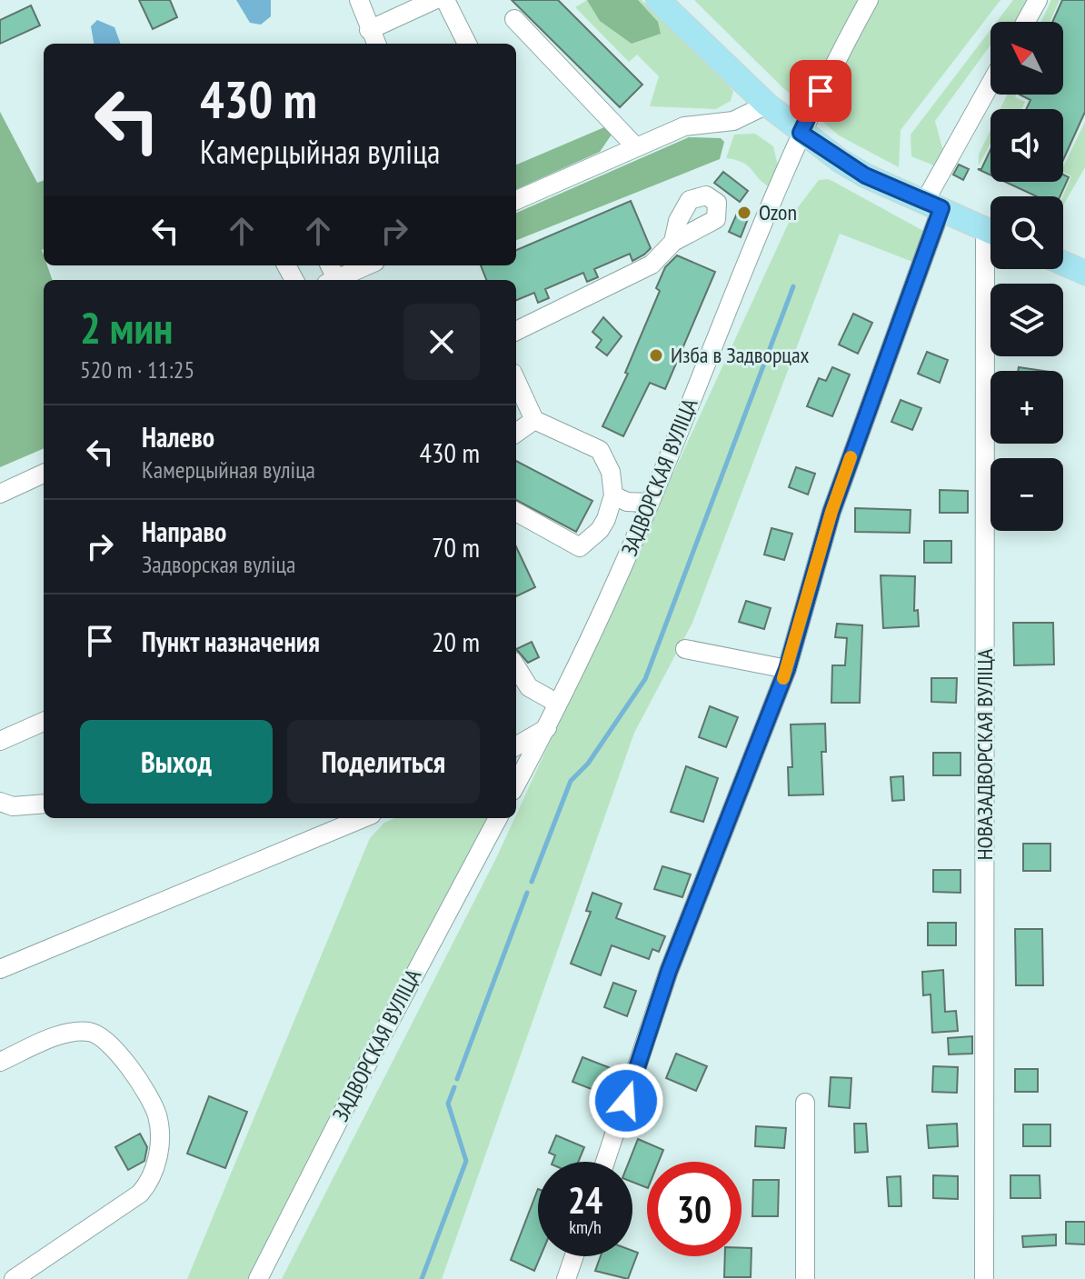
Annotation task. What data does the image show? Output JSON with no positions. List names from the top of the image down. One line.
{"streets":{"street":["ЗАДВОРСКАЯ ВУЛІЦА","НОВАЗАДВОРСКАЯ ВУЛІЦА"]},"places":["Ozon","Изба в Задворцах"],"north":"top left","page":{"map_buttons":["+","−"],"turn":["430 m","Камерцыйная вуліца"],"heading":["2 мин","520 m · 11:25"],"list":[{"name":"Налево","note":"Камерцыйная вуліца","value":"430 m"},{"name":"Направо","note":"Задворская вуліца","value":"70 m"},{"name":"Пункт назначения","value":"20 m"}],"buttons":["Выход","Поделиться"],"speed":"24 km/h","limit":"30"}}
